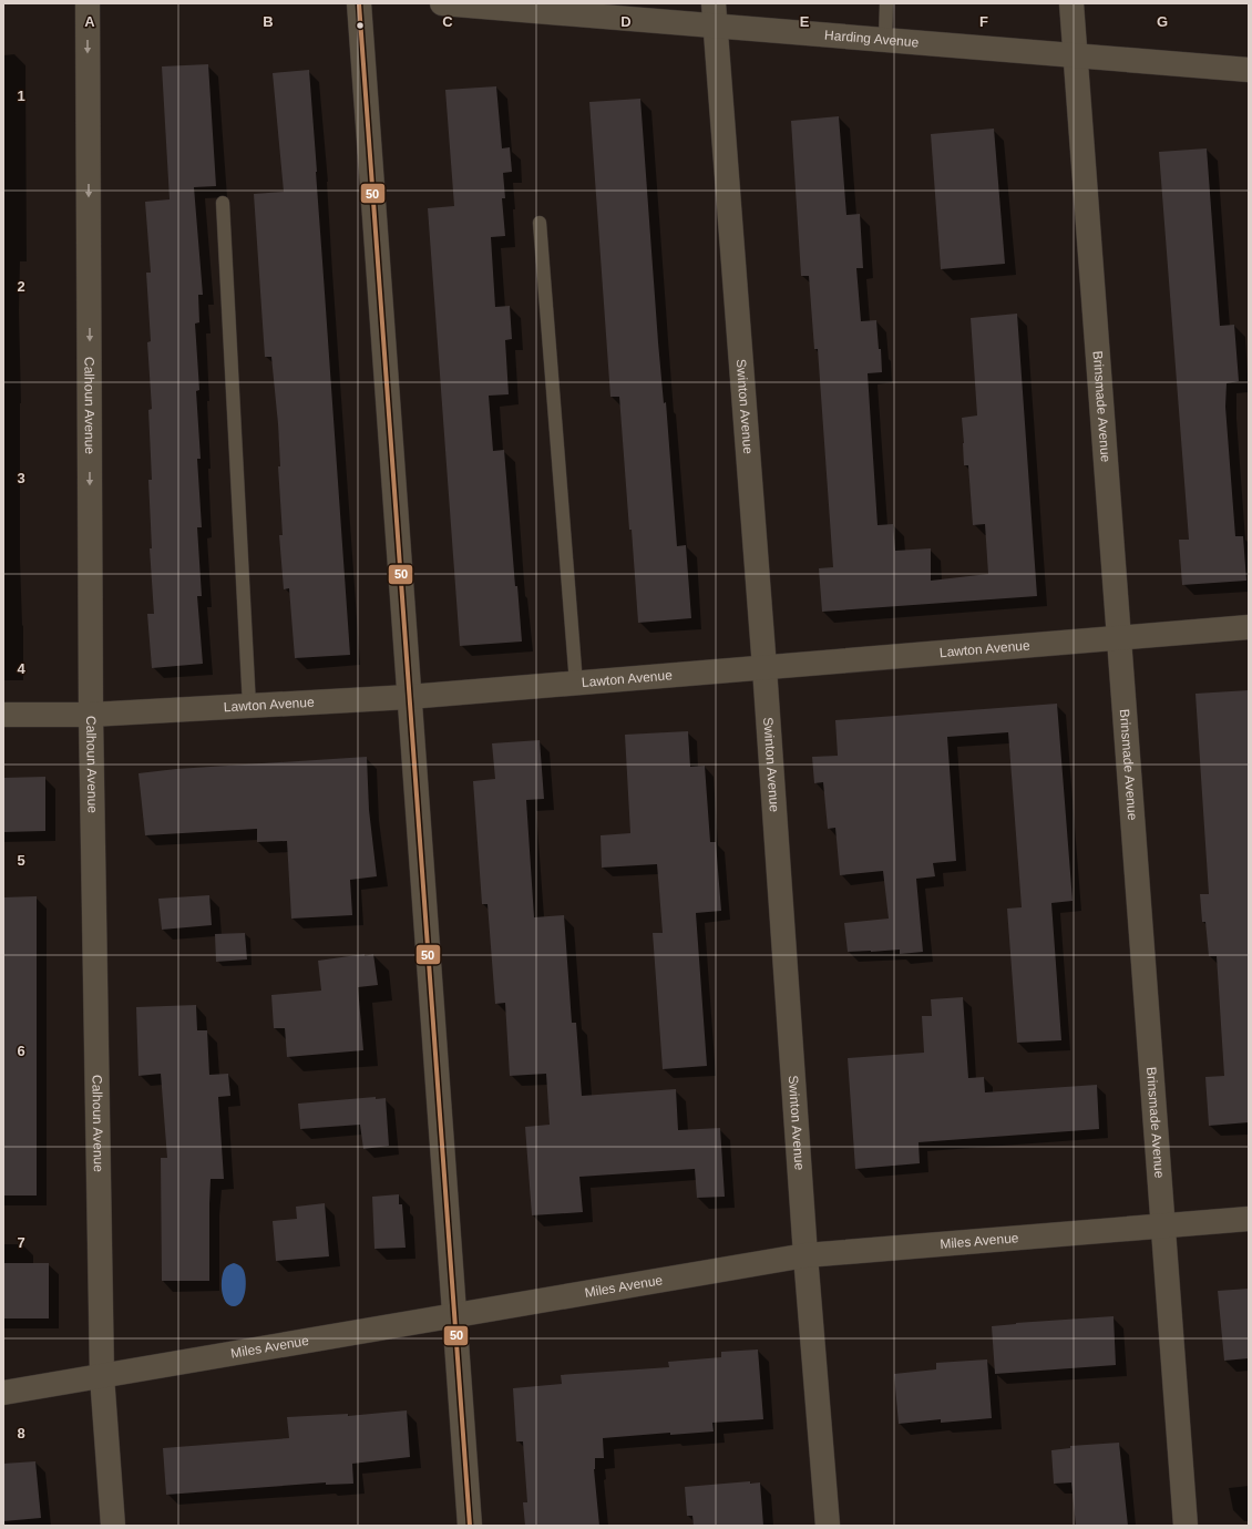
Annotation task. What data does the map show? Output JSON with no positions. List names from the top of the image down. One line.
{"streets":{"street":["Harding Avenue","Calhoun Avenue","Swinton Avenue","Brinsmade Avenue","Lawton Avenue","Miles Avenue"]},"crossings":[["Harding Avenue","Swinton Avenue"],["Harding Avenue","Brinsmade Avenue"],["Calhoun Avenue","Lawton Avenue"],["Calhoun Avenue","Miles Avenue"],["Swinton Avenue","Lawton Avenue"],["Swinton Avenue","Miles Avenue"],["Brinsmade Avenue","Lawton Avenue"],["Brinsmade Avenue","Miles Avenue"]],"one_way":["Calhoun Avenue"],"lines":["transit line 50"],"grid":{"columns":["A","B","C","D","E","F","G"],"rows":["1","2","3","4","5","6","7","8"]}}
